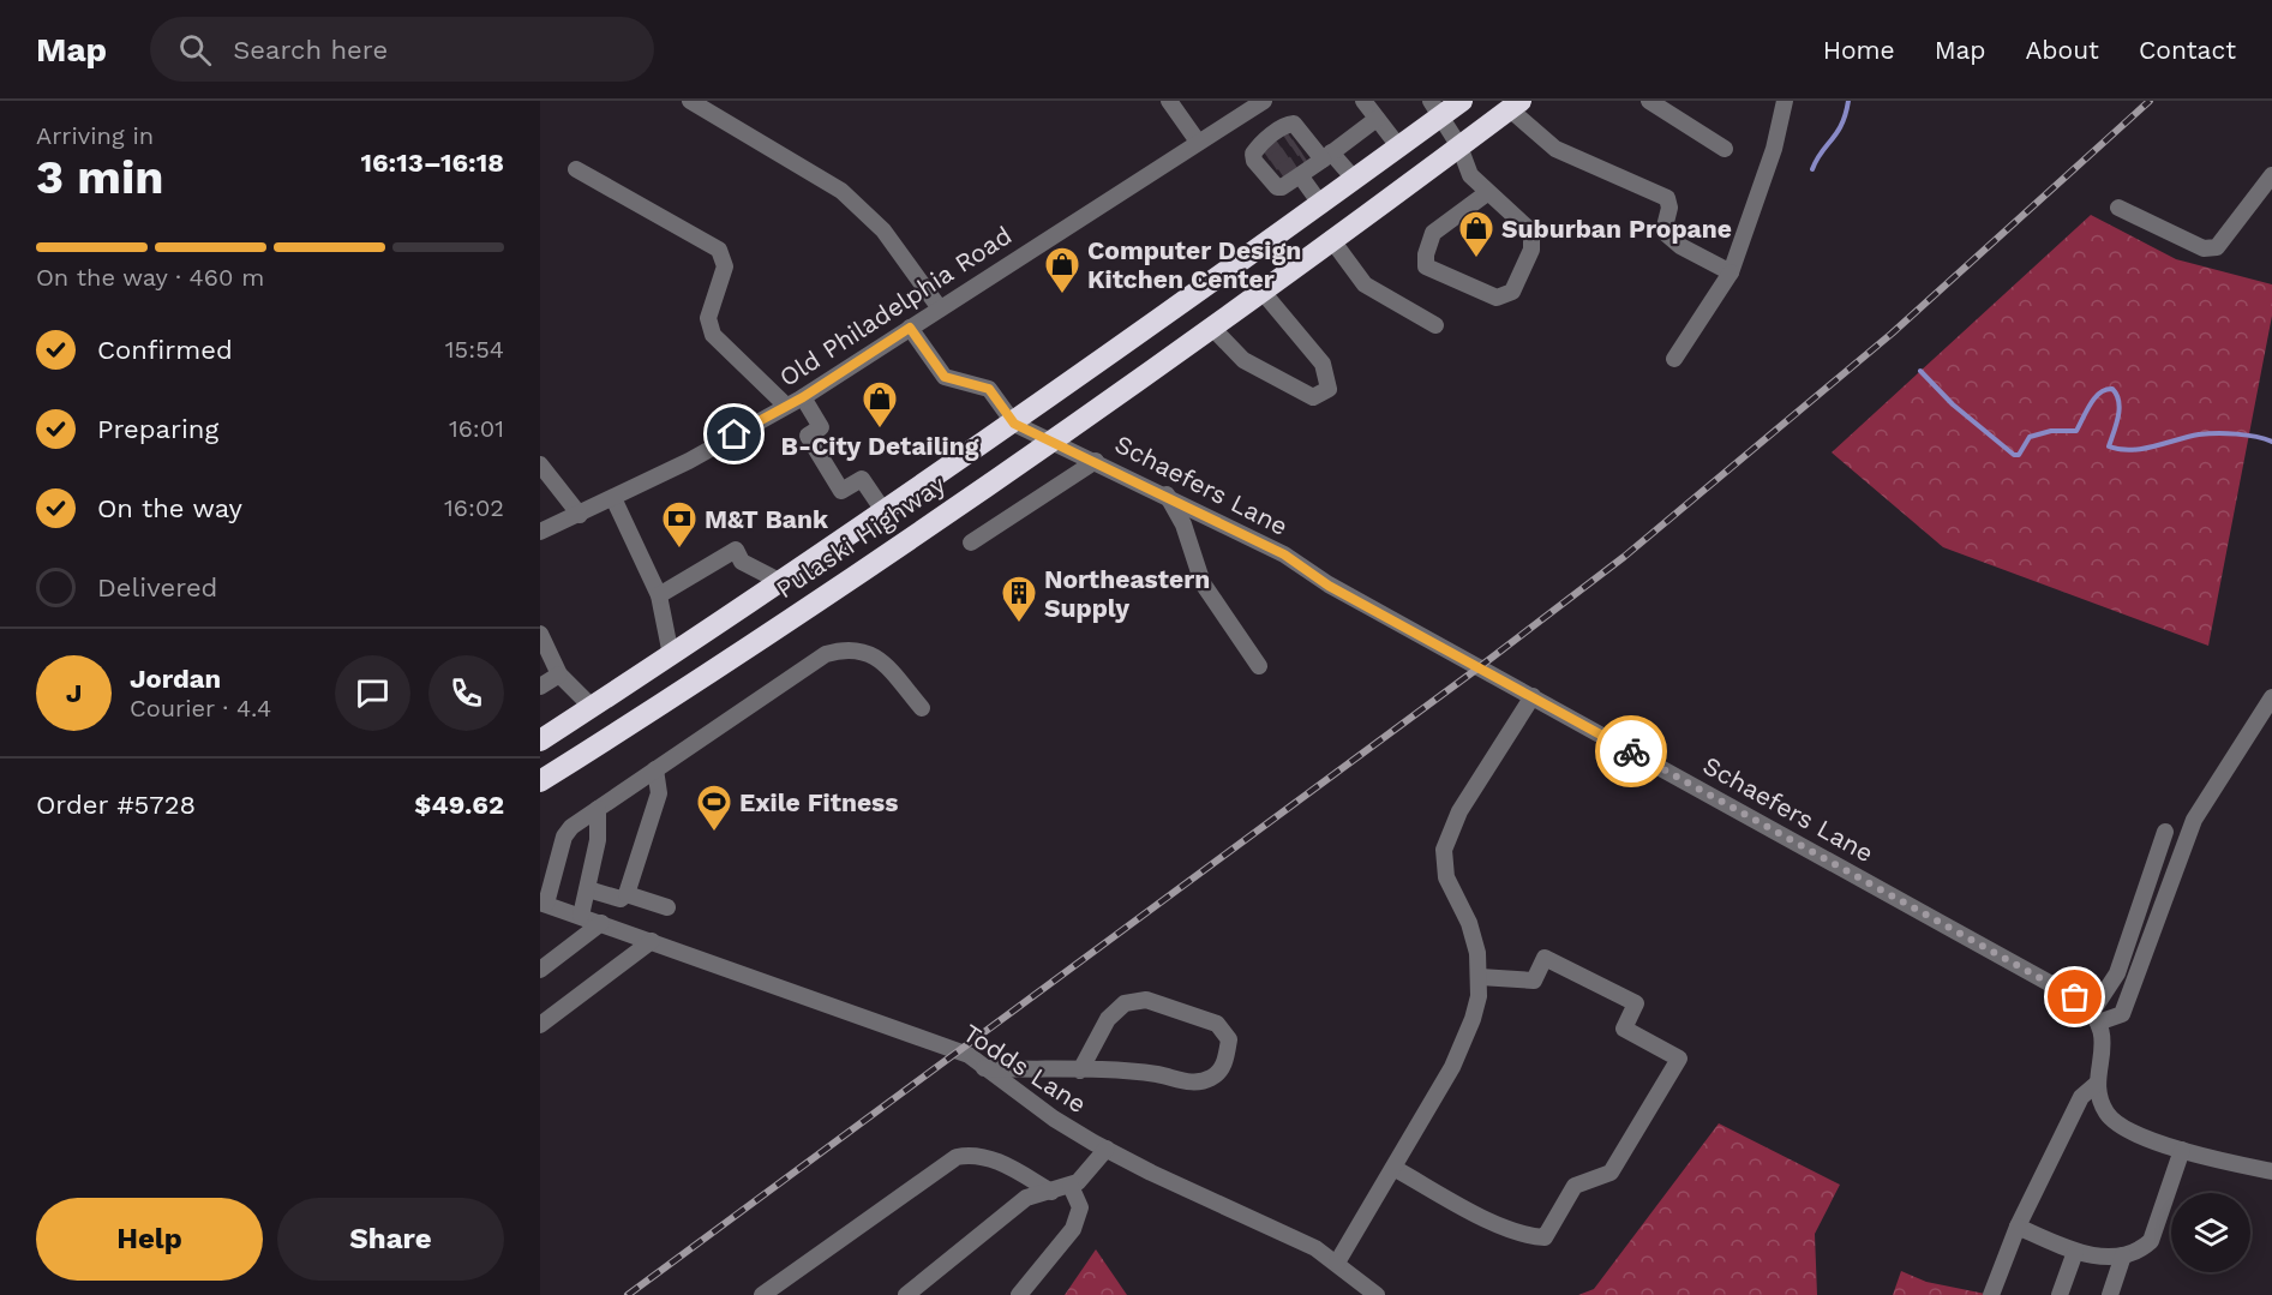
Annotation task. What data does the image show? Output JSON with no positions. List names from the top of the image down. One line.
{"streets":{"highway":["Pulaski Highway"],"street":["Old Philadelphia Road","Schaefers Lane","Todds Lane"]},"crossings":[["Schaefers Lane","Pulaski Highway"]],"places":{"shop":["Suburban Propane","Computer Design Kitchen Center","B-City Detailing"],"bank":["M&T Bank"],"building":["Northeastern Supply"],"sports":["Exile Fitness"]},"page":{"header":"Map","search":"Search here","nav":["Home","Map","About","Contact"],"heading":["3 min","Arriving in","16:13–16:18"],"panel":["Jordan","Courier · 4.4","Order #5728","$49.62"],"bar":"On the way · 460 m","list":[["Confirmed","15:54"],["Preparing","16:01"],["On the way","16:02"],"Delivered"],"round":"J","buttons":["Help","Share"]}}
